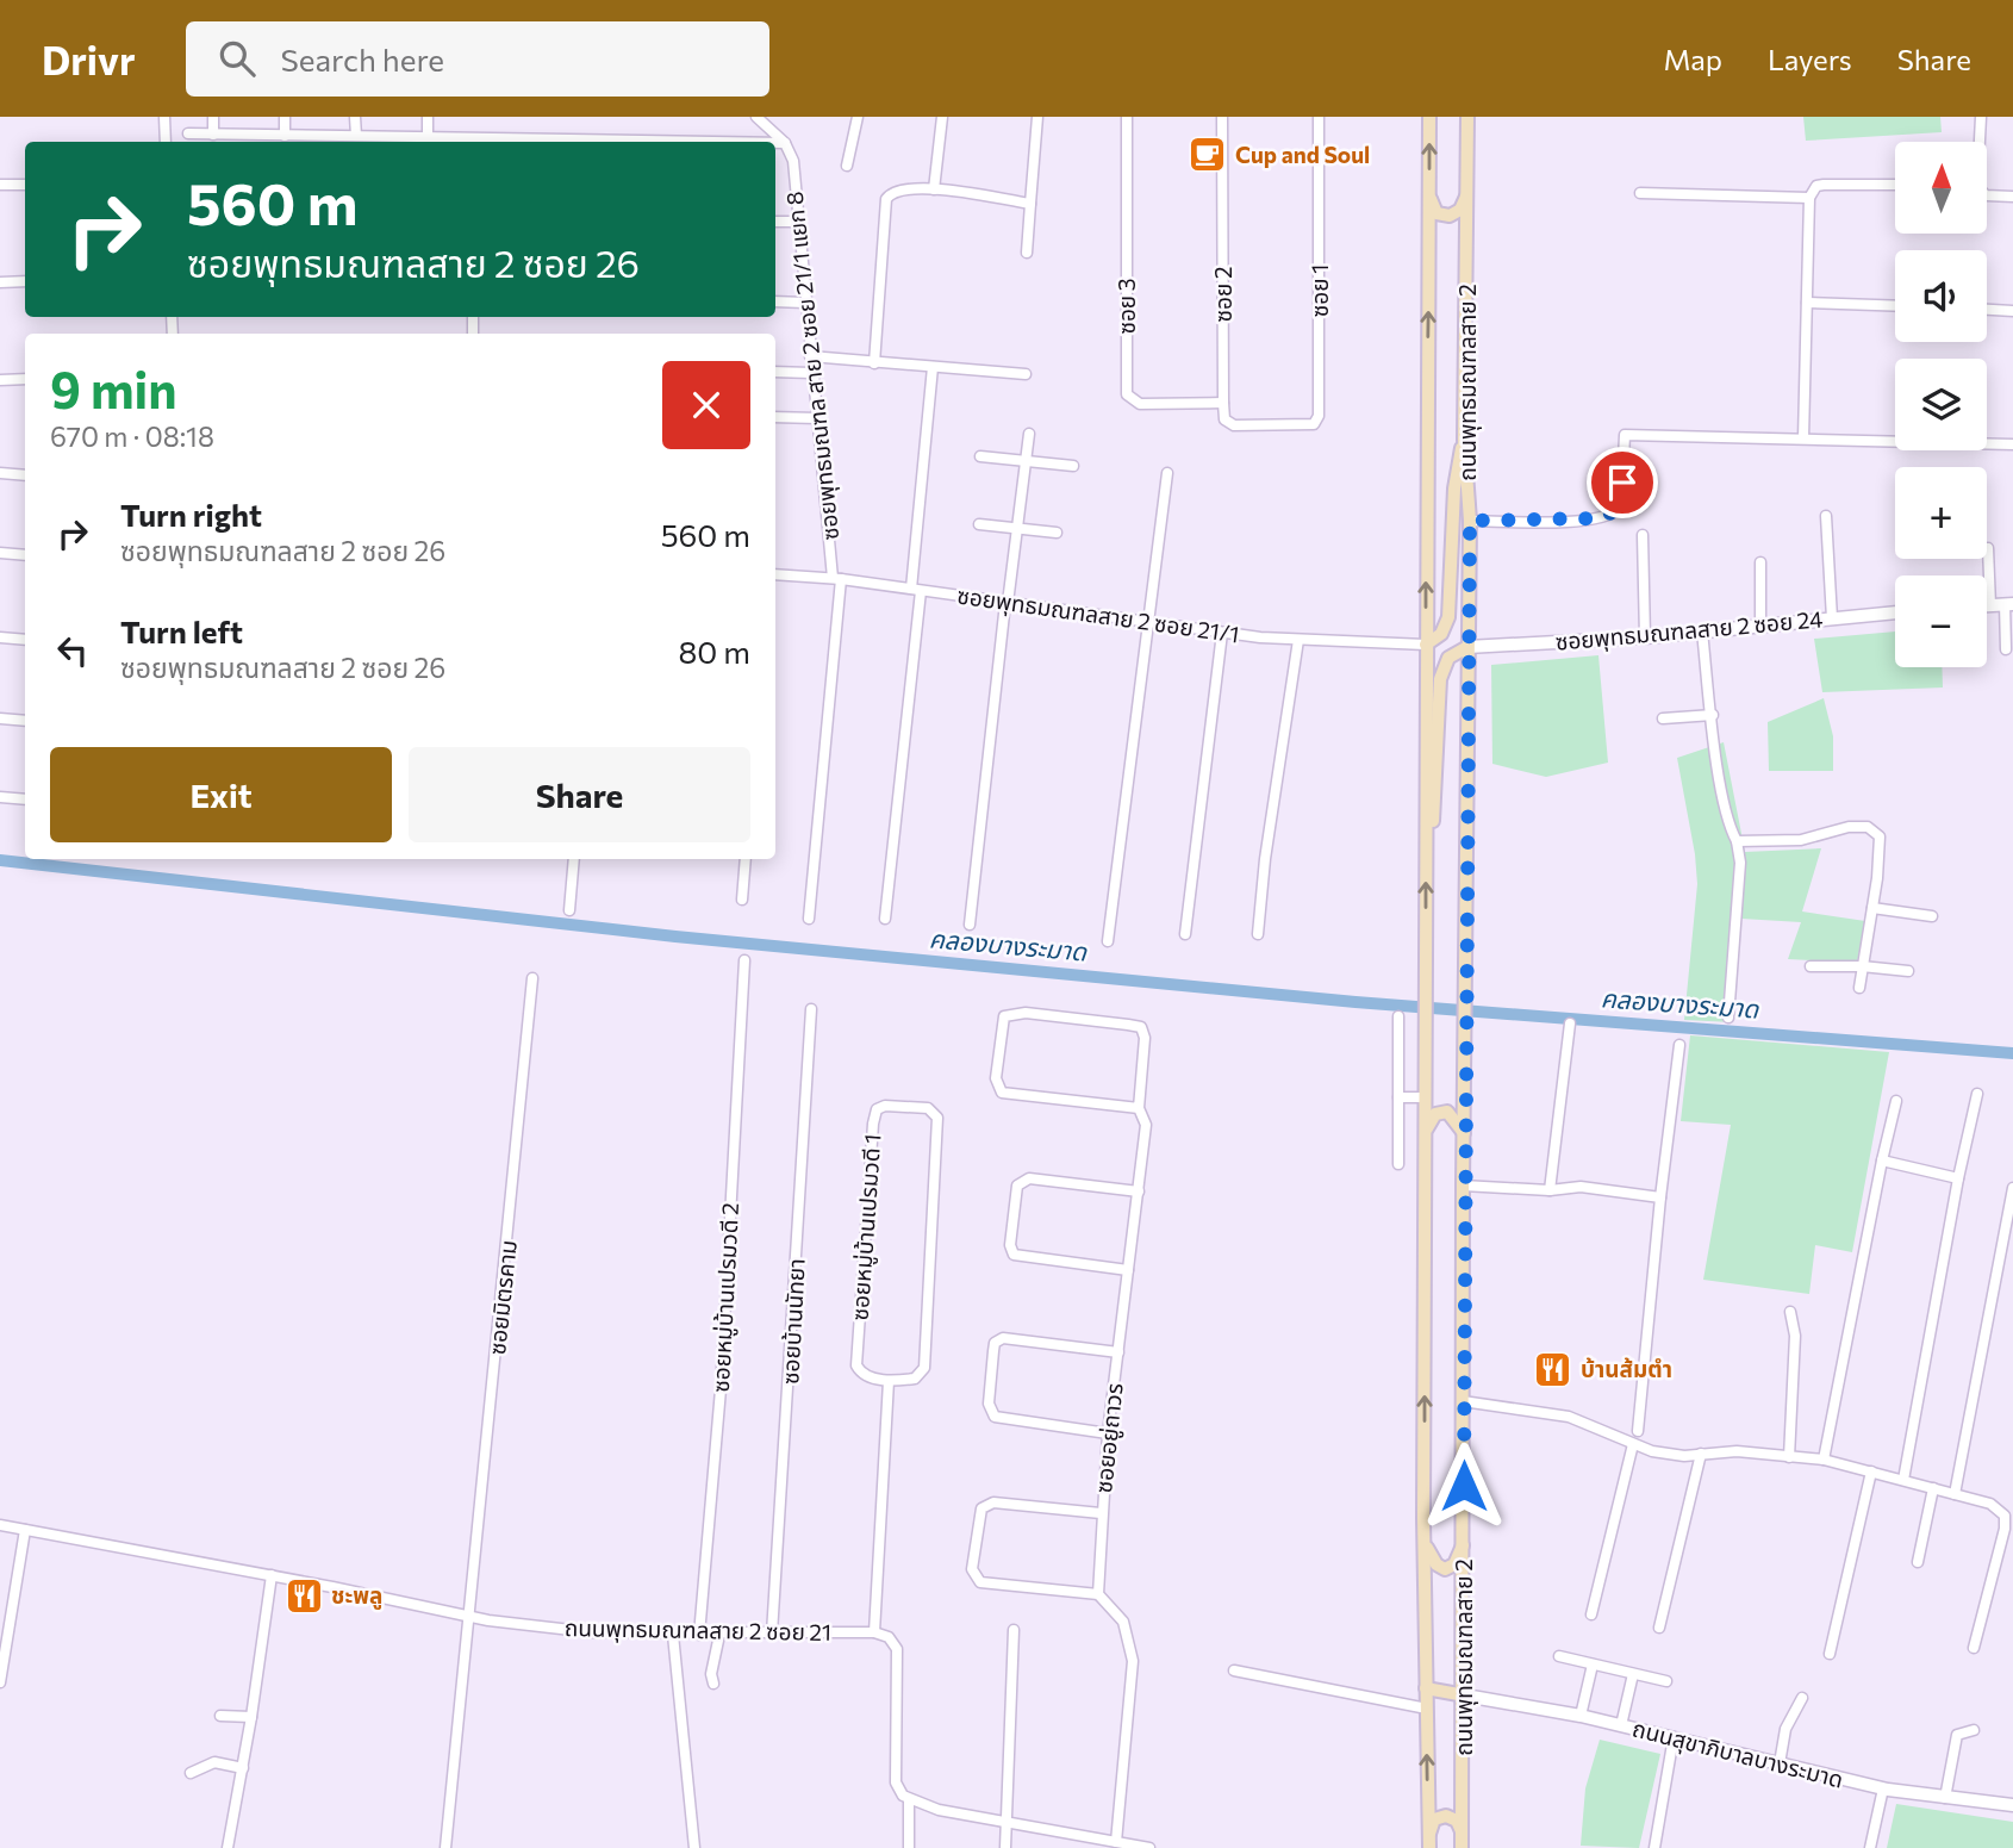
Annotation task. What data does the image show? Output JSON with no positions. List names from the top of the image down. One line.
{"streets":{"main road":["ถนนพุทธมณฑลสาย 2"],"street":["ซอย 1","ซอย 2","ซอย 3","ซอยพุทธมณฑล สาย 2 ซอย 21/1 แยก 8","ซอยพุทธมณฑลสาย 2 ซอย 21/1","ซอยพุทธมณฑลสาย 2 ซอย 24","ซอยหมู่บ้านเปรมวดี 1","ซอยมิตรคาม","ซอยหมู่บ้านเปรมวดี 2","ซอยบ้านนัทยา","ซอยอยู่ถาวร","ถนนพุทธมณฑลสาย 2 ซอย 21","ถนนสุขาภิบาลบางระมาด"]},"crossings":[["ซอย 1","ซอย 2"],["ซอย 1","ซอย 3"],["ซอย 2","ซอย 3"],["ซอยพุทธมณฑล สาย 2 ซอย 21/1 แยก 8","ซอยพุทธมณฑลสาย 2 ซอย 21/1"],["ถนนพุทธมณฑลสาย 2","ซอยพุทธมณฑลสาย 2 ซอย 21/1"],["ถนนพุทธมณฑลสาย 2","ซอยพุทธมณฑลสาย 2 ซอย 24"],["ถนนพุทธมณฑลสาย 2","ถนนสุขาภิบาลบางระมาด"],["ซอยมิตรคาม","ถนนพุทธมณฑลสาย 2 ซอย 21"],["ซอยหมู่บ้านเปรมวดี 2","ถนนพุทธมณฑลสาย 2 ซอย 21"],["ซอยบ้านนัทยา","ถนนพุทธมณฑลสาย 2 ซอย 21"]],"water":["คลองบางระมาด"],"places":{"cafe":["Cup and Soul"],"restaurant":["บ้านส้มตำ","ชะพลู"]},"north":"top","page":{"header":"Drivr","search":"Search here","nav":["Map","Layers","Share"],"map_buttons":["+","−"],"turn":["560 m","ซอยพุทธมณฑลสาย 2 ซอย 26"],"heading":["9 min","670 m · 08:18"],"list":[{"name":"Turn right","note":"ซอยพุทธมณฑลสาย 2 ซอย 26","value":"560 m"},{"name":"Turn left","note":"ซอยพุทธมณฑลสาย 2 ซอย 26","value":"80 m"}],"buttons":["Exit","Share"]}}
